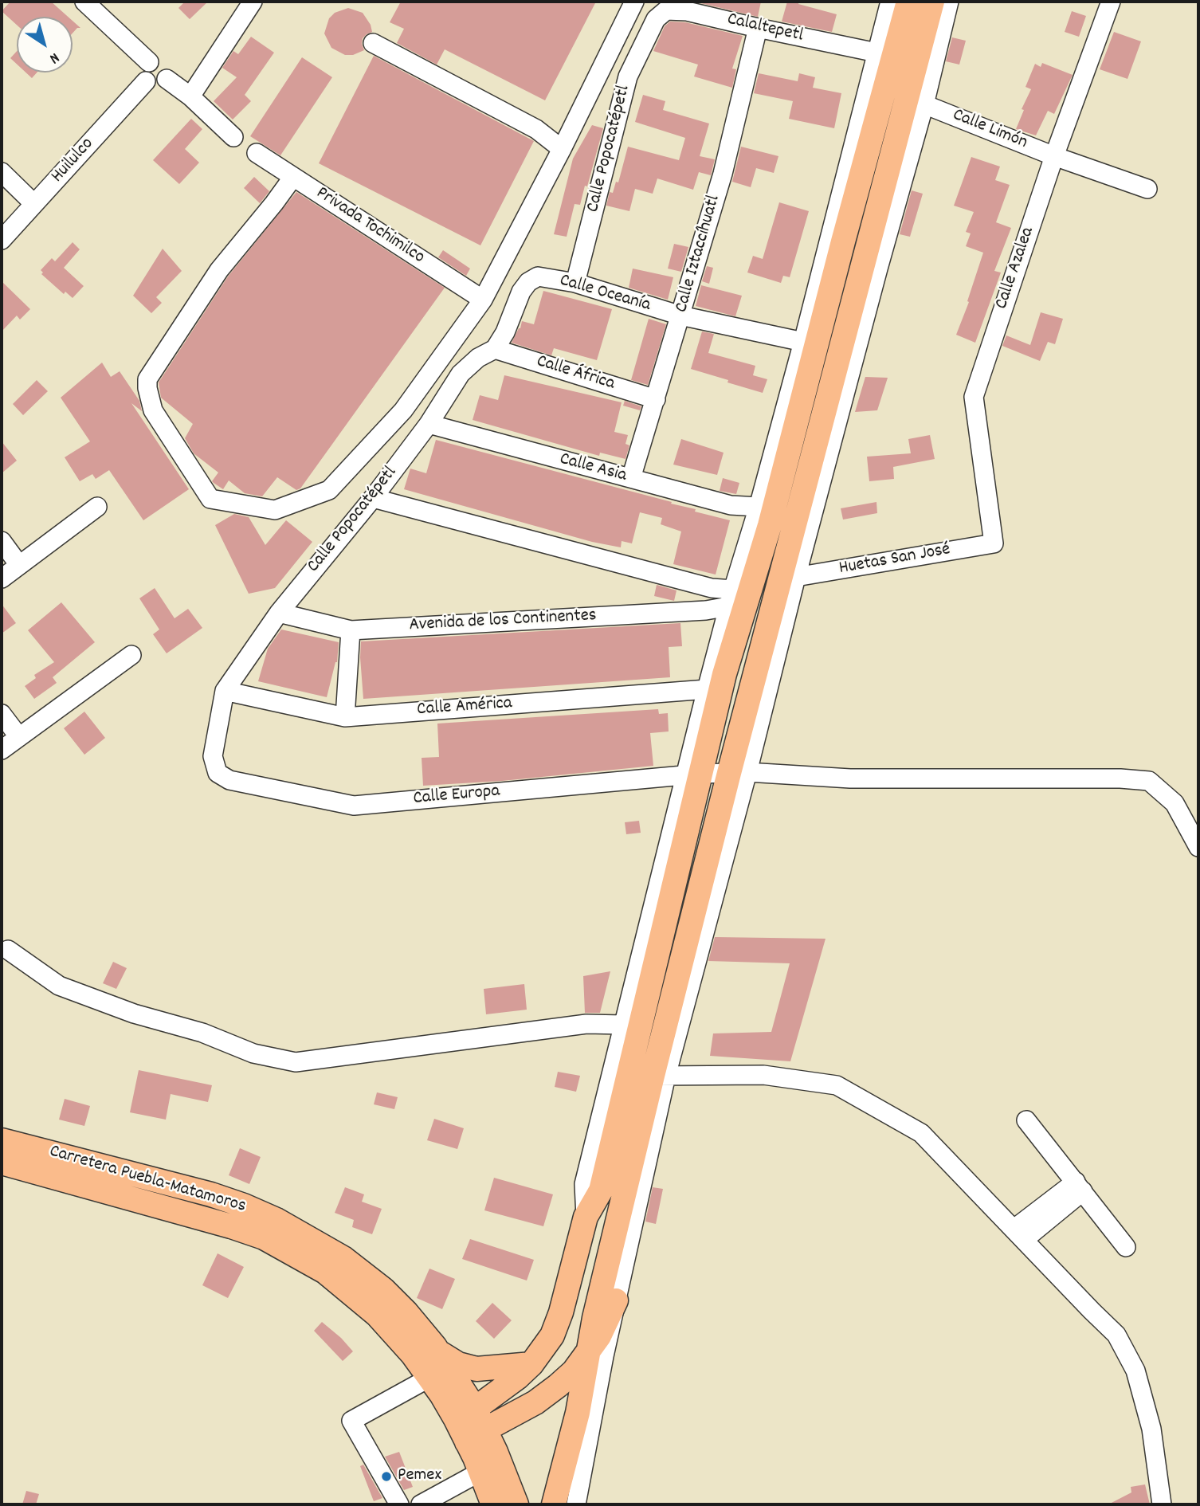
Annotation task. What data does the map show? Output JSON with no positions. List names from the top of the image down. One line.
{"streets":{"main road":["Carretera Puebla-Matamoros"],"street":["Calaltepetl","Calle Limón","Calle Popocatépetl","Huilulco","Privada Tochimilco","Calle Iztaccíhuatl","Calle Azalea","Calle Oceanía","Calle África","Calle Asia","Huetas San José","Avenida de los Continentes","Calle América","Calle Europa"]},"crossings":[["Calaltepetl","Calle Popocatépetl"],["Calaltepetl","Calle Iztaccíhuatl"],["Calle Limón","Calle Azalea"],["Calle Popocatépetl","Calle Oceanía"],["Calle Popocatépetl","Calle África"],["Calle Popocatépetl","Calle Asia"],["Calle Popocatépetl","Avenida de los Continentes"],["Calle Popocatépetl","Calle América"],["Calle Popocatépetl","Calle Europa"],["Calle Iztaccíhuatl","Calle Oceanía"],["Calle Iztaccíhuatl","Calle África"],["Calle Iztaccíhuatl","Calle Asia"],["Calle Azalea","Huetas San José"]],"places":["Pemex"],"north":"bottom right"}
